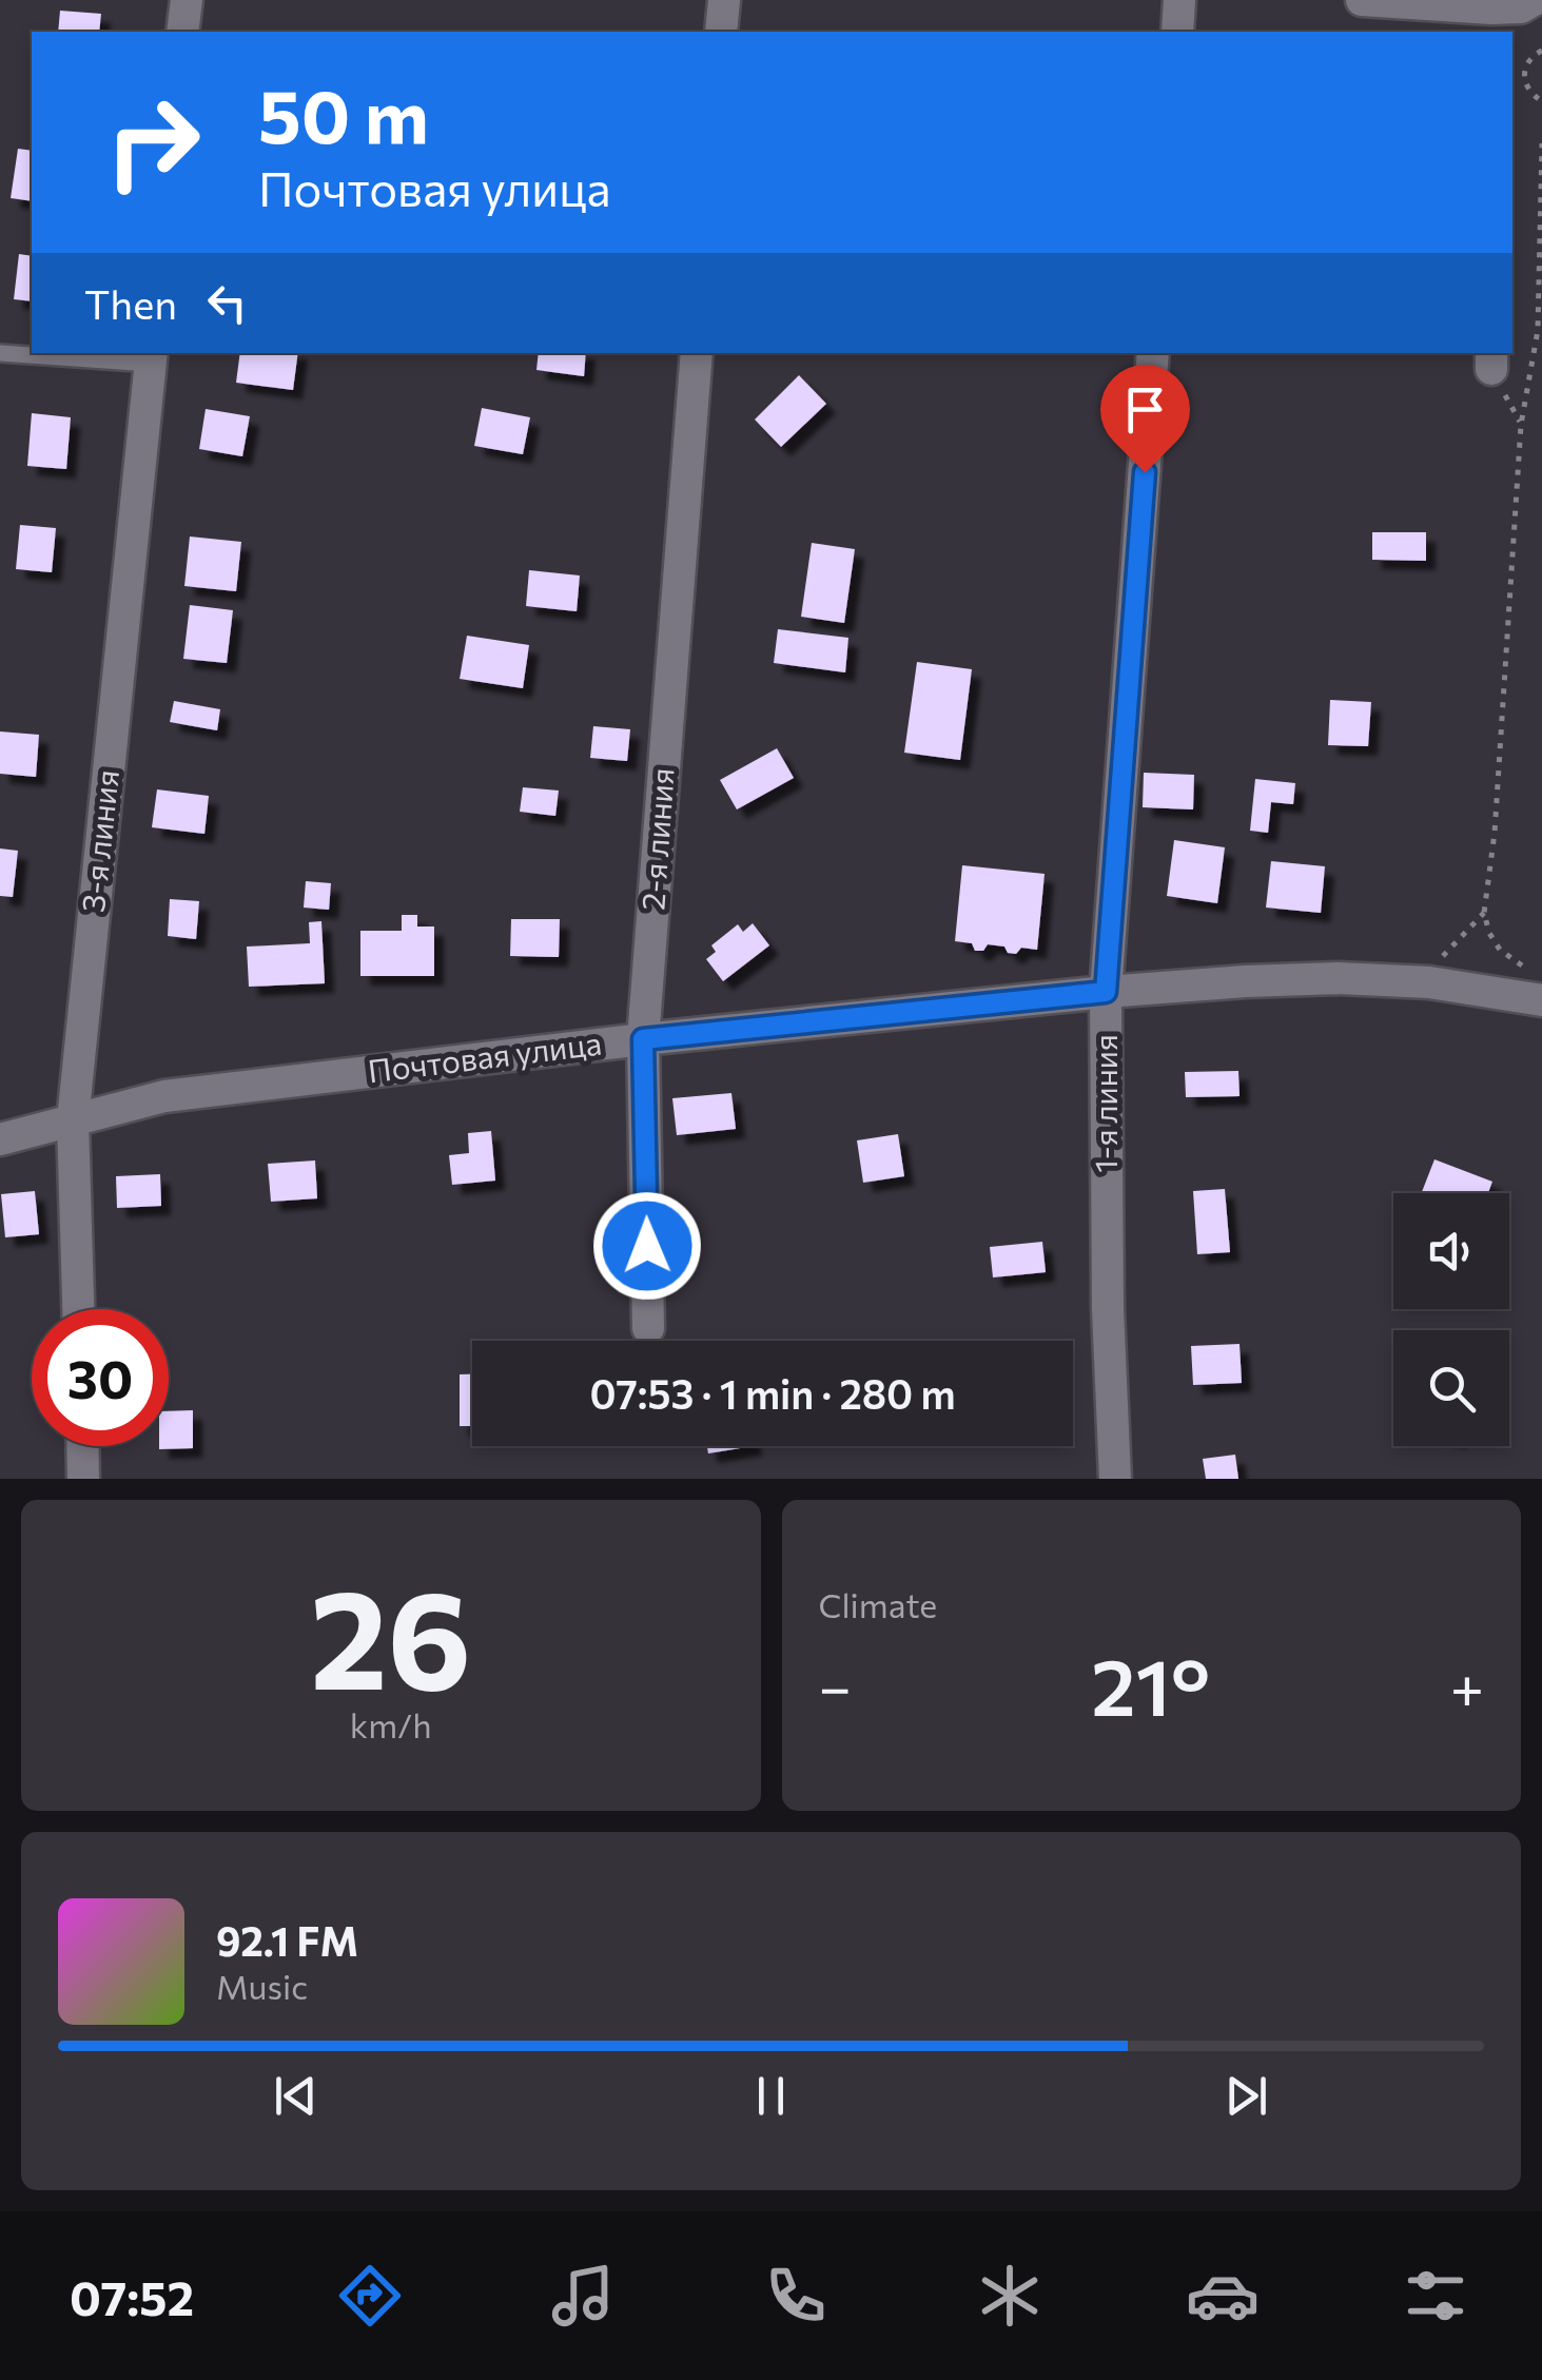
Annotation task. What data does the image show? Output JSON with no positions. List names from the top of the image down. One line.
{"streets":{"street":["2-я линия","3-я линия","Почтовая улица","1-я линия"]},"crossings":[["2-я линия","Почтовая улица"],["3-я линия","Почтовая улица"],["Почтовая улица","1-я линия"]],"page":{"turn":["50 m","Почтовая улица"],"then":"Then","limit":"30","trip":"07:53 · 1 min · 280 m","tile":[["26","km/h"],"Climate"],"heat":["−","21°","+"],"song":["92.1 FM","Music"],"tabs":"07:52"}}
